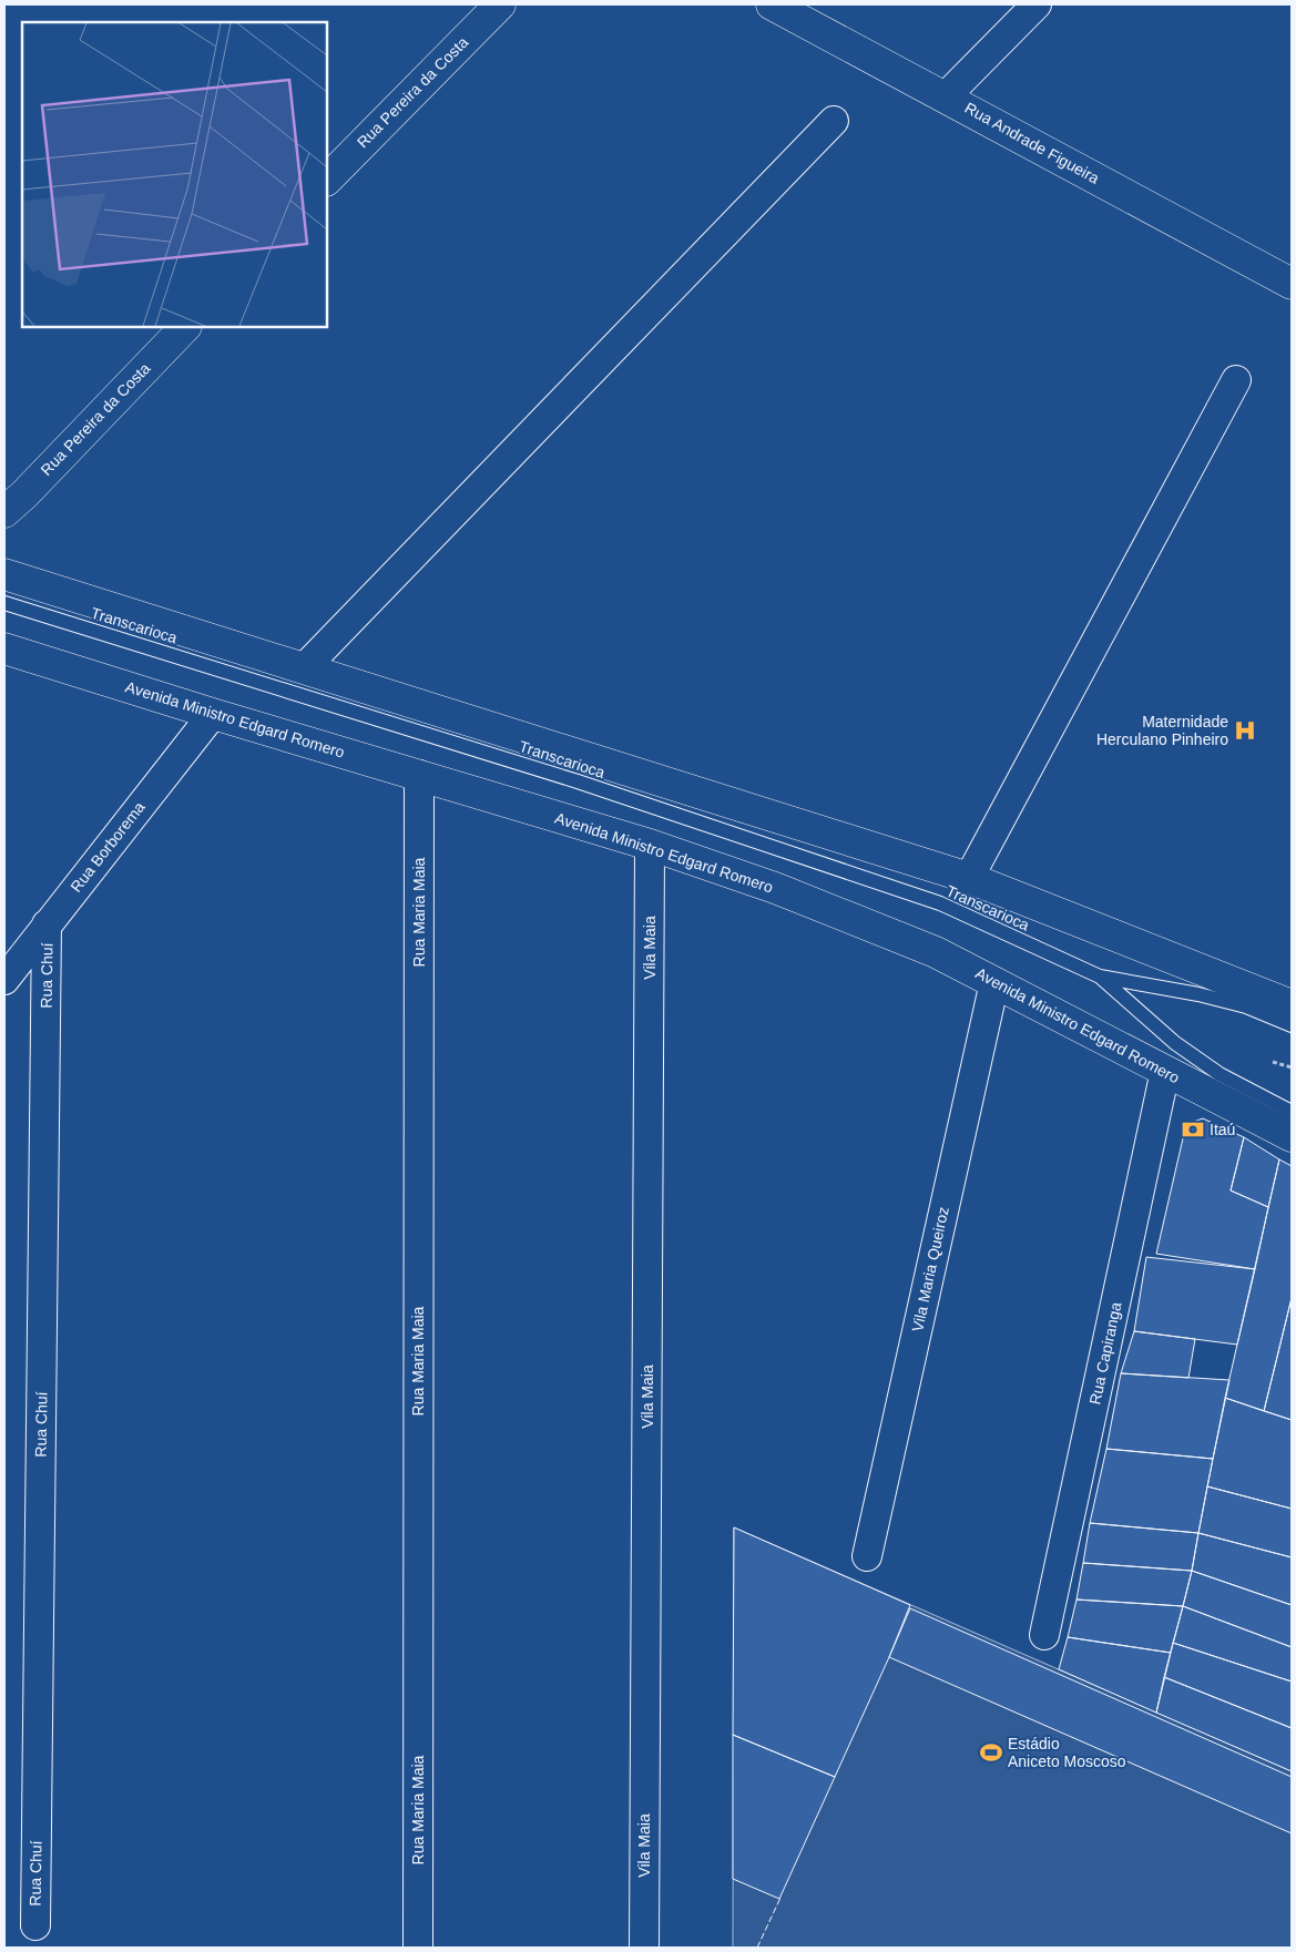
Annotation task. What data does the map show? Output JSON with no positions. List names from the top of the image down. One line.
{"streets":{"main road":["Rua Pereira da Costa","Rua Andrade Figueira","Avenida Ministro Edgard Romero"],"street":["Rua Borborema","Rua Maria Maia","Vila Maia","Rua Chuí","Vila Maria Queiroz","Rua Capiranga"],"lane":["Transcarioca"]},"crossings":[["Avenida Ministro Edgard Romero","Rua Borborema"],["Avenida Ministro Edgard Romero","Rua Maria Maia"],["Avenida Ministro Edgard Romero","Vila Maia"],["Avenida Ministro Edgard Romero","Vila Maria Queiroz"],["Avenida Ministro Edgard Romero","Rua Capiranga"],["Rua Borborema","Rua Chuí"]],"places":{"hospital":["Maternidade Herculano Pinheiro"],"bank":["Itaú"],"sports":["Estádio Aniceto Moscoso"]}}
